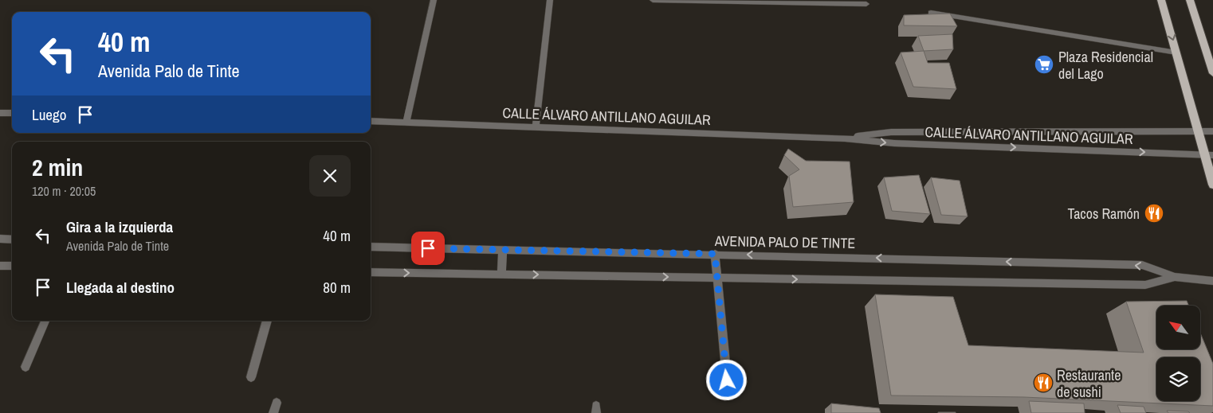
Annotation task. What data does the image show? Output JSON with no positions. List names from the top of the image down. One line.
{"streets":{"street":["CALLE ÁLVARO ANTILLANO AGUILAR","AVENIDA PALO DE TINTE"]},"places":{"supermarket":["Plaza Residencial del Lago"],"restaurant":["Tacos Ramón","Restaurante de sushi"]},"north":"top left","page":{"turn":["40 m","Avenida Palo de Tinte"],"then":"Luego","heading":["2 min","120 m · 20:05"],"list":[{"name":"Gira a la izquierda","note":"Avenida Palo de Tinte","value":"40 m"},{"name":"Llegada al destino","value":"80 m"}]}}
